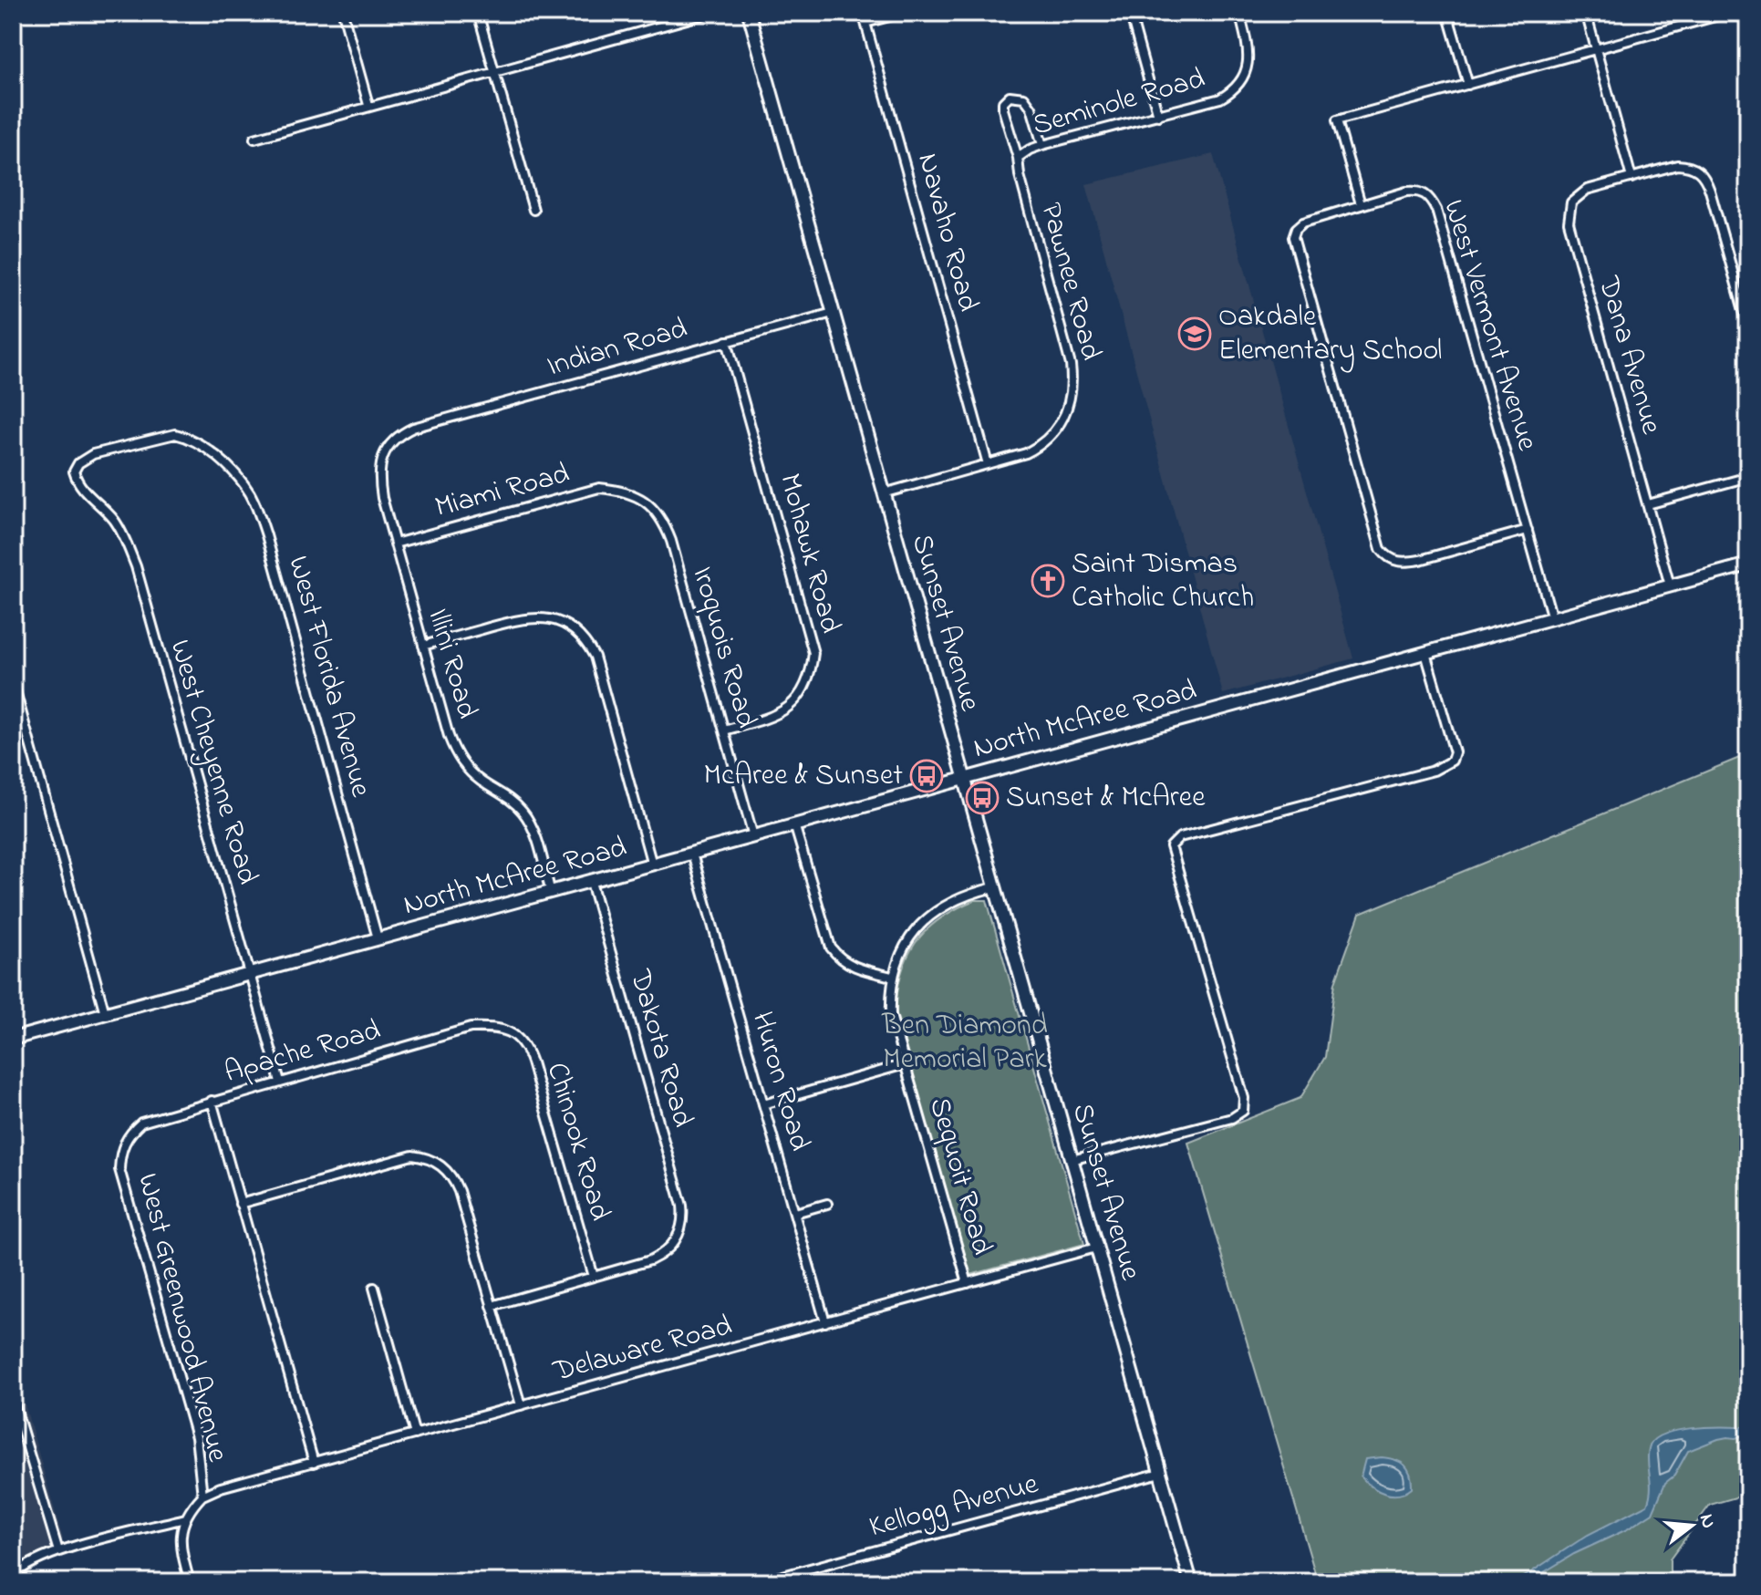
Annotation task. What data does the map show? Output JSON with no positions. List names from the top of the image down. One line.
{"streets":{"street":["Seminole Road","Navaho Road","Pawnee Road","West Vermont Avenue","Indian Road","Dana Avenue","Miami Road","Mohawk Road","Sunset Avenue","Iroquois Road","Illini Road","West Florida Avenue","North McAree Road","West Cheyenne Road","Dakota Road","Apache Road","Huron Road","Chinook Road","Sequoit Road","West Greenwood Avenue","Delaware Road","Kellogg Avenue"]},"crossings":[["Seminole Road","Pawnee Road"],["Navaho Road","Pawnee Road"],["West Vermont Avenue","North McAree Road"],["Indian Road","Mohawk Road"],["Indian Road","Sunset Avenue"],["Indian Road","Illini Road"],["Dana Avenue","North McAree Road"],["Miami Road","Iroquois Road"],["Miami Road","Illini Road"],["Mohawk Road","Iroquois Road"],["Sunset Avenue","North McAree Road"],["Sunset Avenue","Delaware Road"],["Sunset Avenue","Kellogg Avenue"],["Iroquois Road","North McAree Road"],["Illini Road","North McAree Road"],["West Florida Avenue","North McAree Road"],["West Florida Avenue","West Cheyenne Road"],["North McAree Road","West Cheyenne Road"],["North McAree Road","Dakota Road"],["North McAree Road","Huron Road"],["West Cheyenne Road","Apache Road"],["Dakota Road","Chinook Road"],["Apache Road","Chinook Road"],["Apache Road","West Greenwood Avenue"],["Huron Road","Delaware Road"],["Sequoit Road","Delaware Road"],["West Greenwood Avenue","Delaware Road"]],"parks":["Ben Diamond Memorial Park"],"places":{"school or university":["Oakdale Elementary School"],"church":["Saint Dismas Catholic Church"],"bus stop":["McAree & Sunset","Sunset & McAree"]},"north":"right"}
